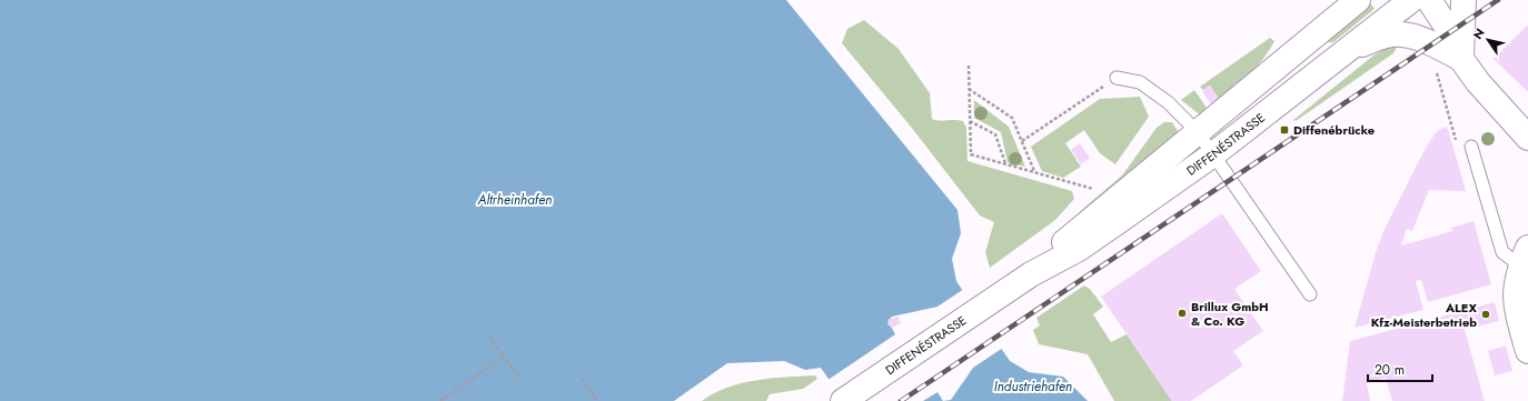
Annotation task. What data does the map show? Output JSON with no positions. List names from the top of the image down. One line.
{"streets":{"main road":["DIFFENÉSTRASSE"]},"water":["Altrheinhafen","Industriehafen"],"places":{"transit":["Diffenébrücke"],"other":["Brillux GmbH & Co. KG","ALEX Kfz-Meisterbetrieb"]},"scale_bar":"20 m","north":"top left"}
